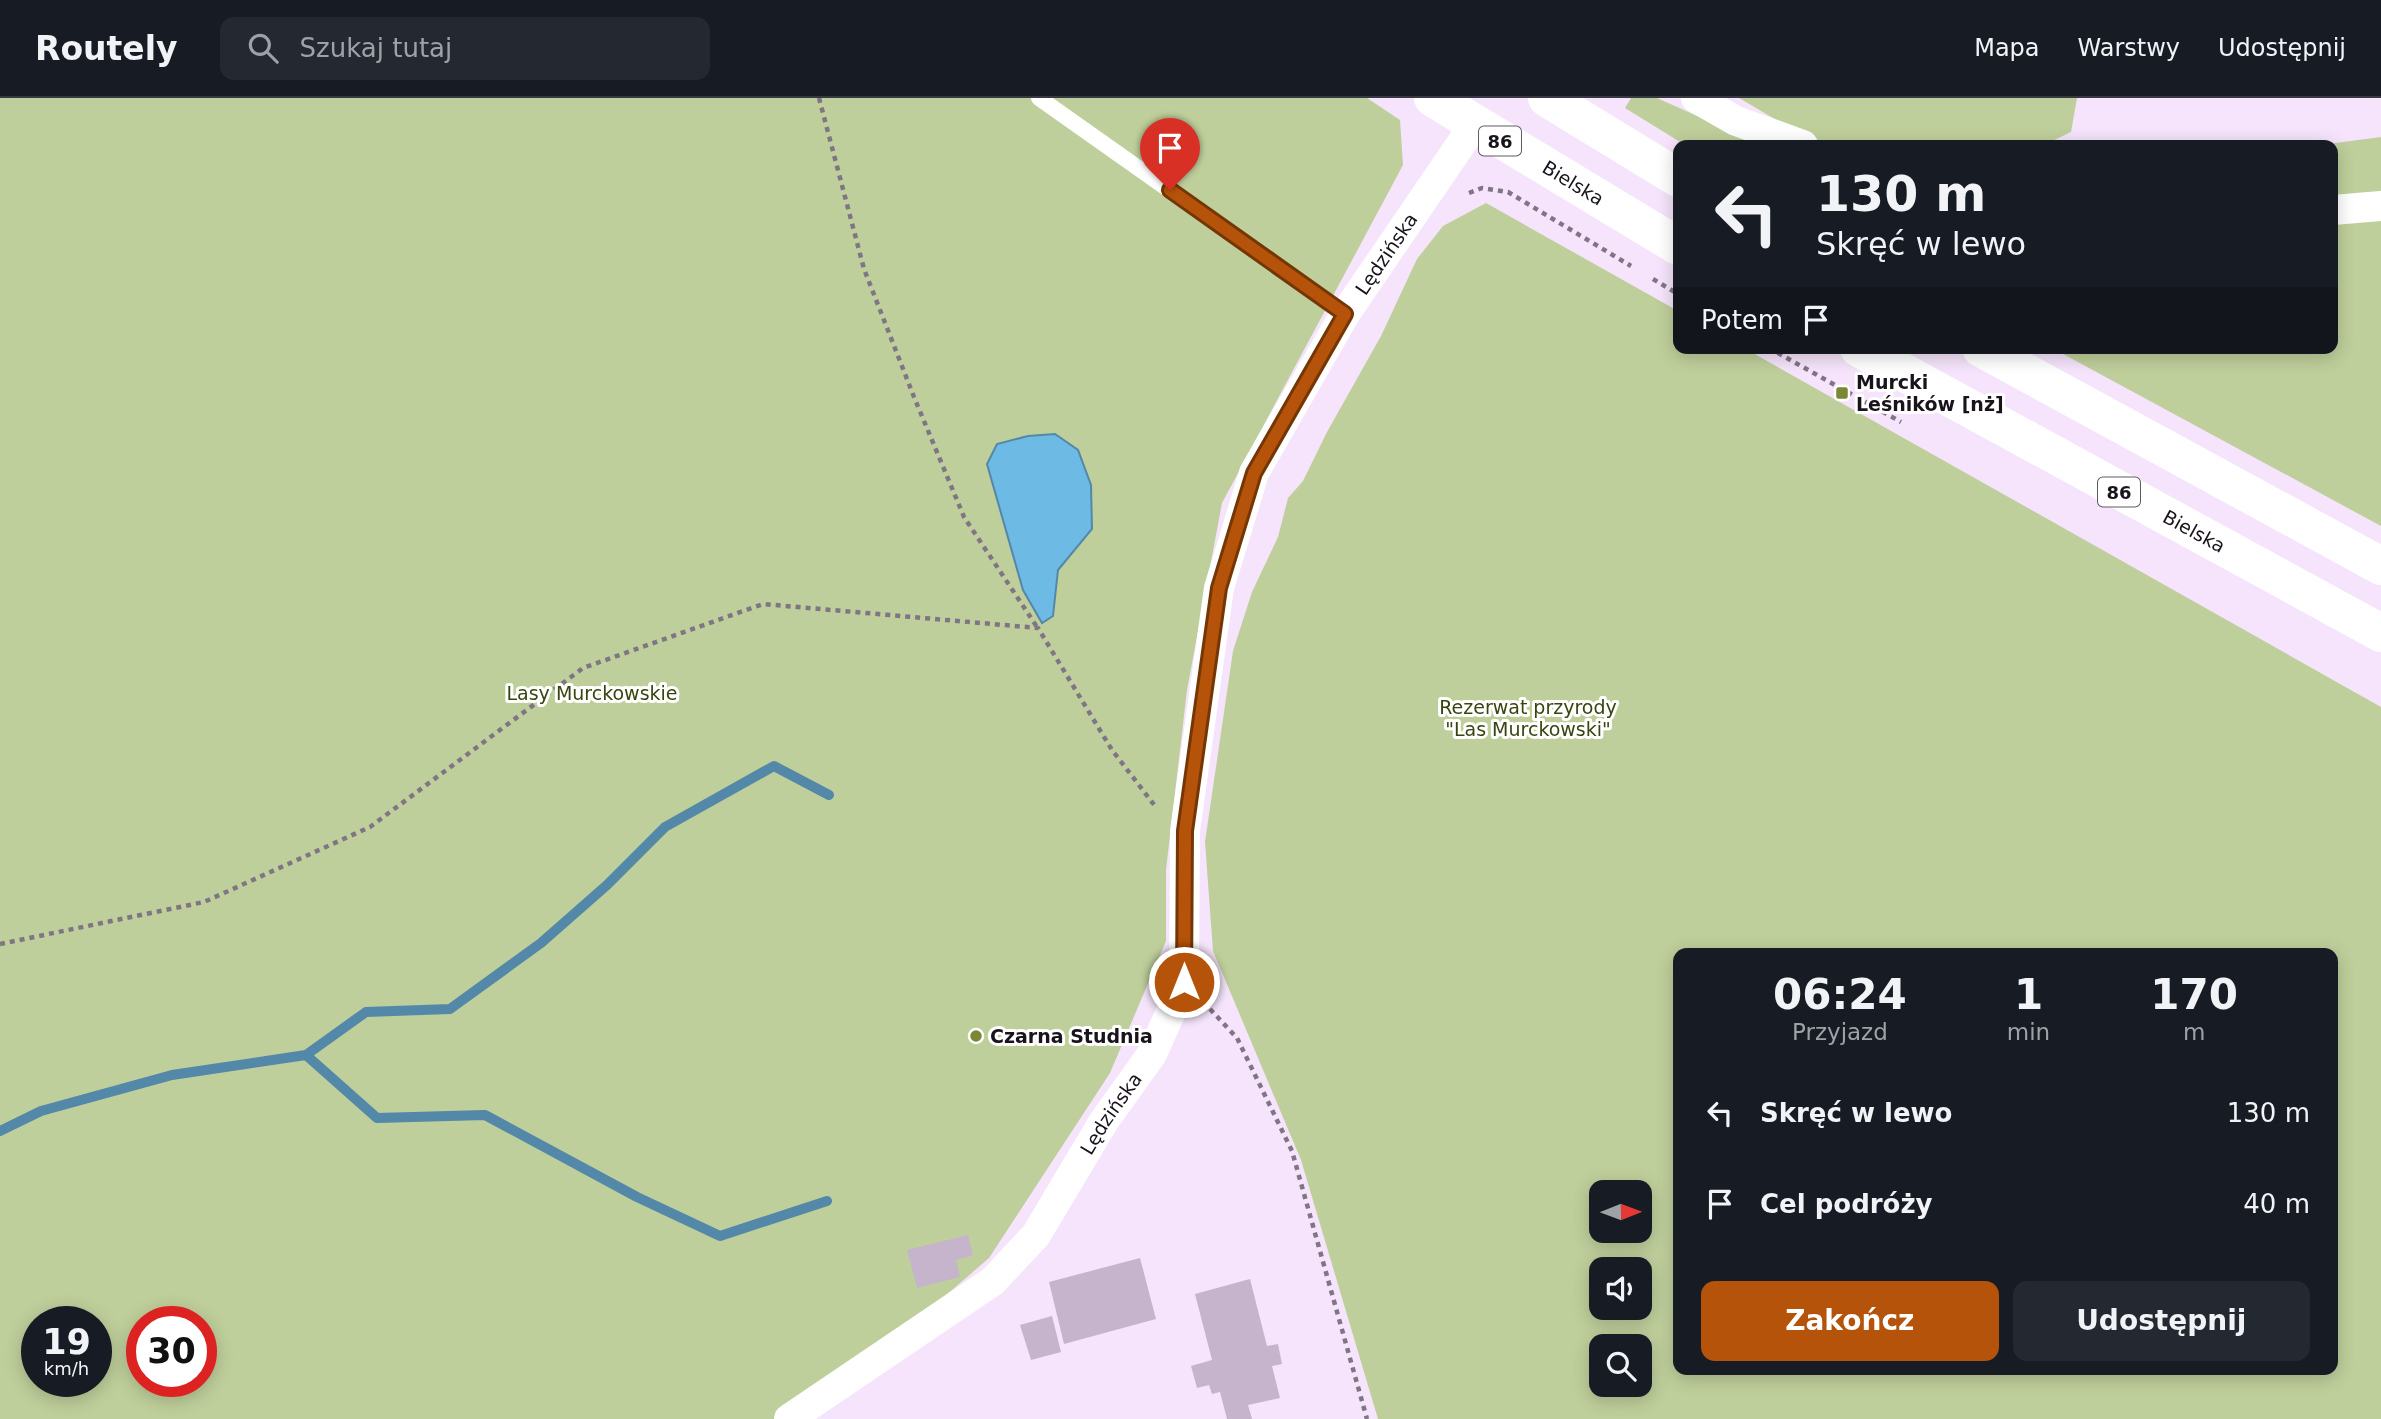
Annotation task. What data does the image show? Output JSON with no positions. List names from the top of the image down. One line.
{"streets":{"main road":["86","Bielska"],"street":["Lędzińska"]},"crossings":[["Bielska","Lędzińska"]],"parks":["Lasy Murckowskie","Rezerwat przyrody \"Las Murckowski\""],"places":{"transit":["Murcki Leśników [nż]"],"other":["Czarna Studnia"]},"north":"right","page":{"header":"Routely","search":"Szukaj tutaj","nav":["Mapa","Warstwy","Udostępnij"],"turn":["130 m","Skręć w lewo"],"then":"Potem","eta":["06:24","Przyjazd","1","min","170","m"],"list":[{"name":"Skręć w lewo","value":"130 m"},{"name":"Cel podróży","value":"40 m"}],"buttons":["Zakończ","Udostępnij"],"speed":"19 km/h","limit":"30"}}
